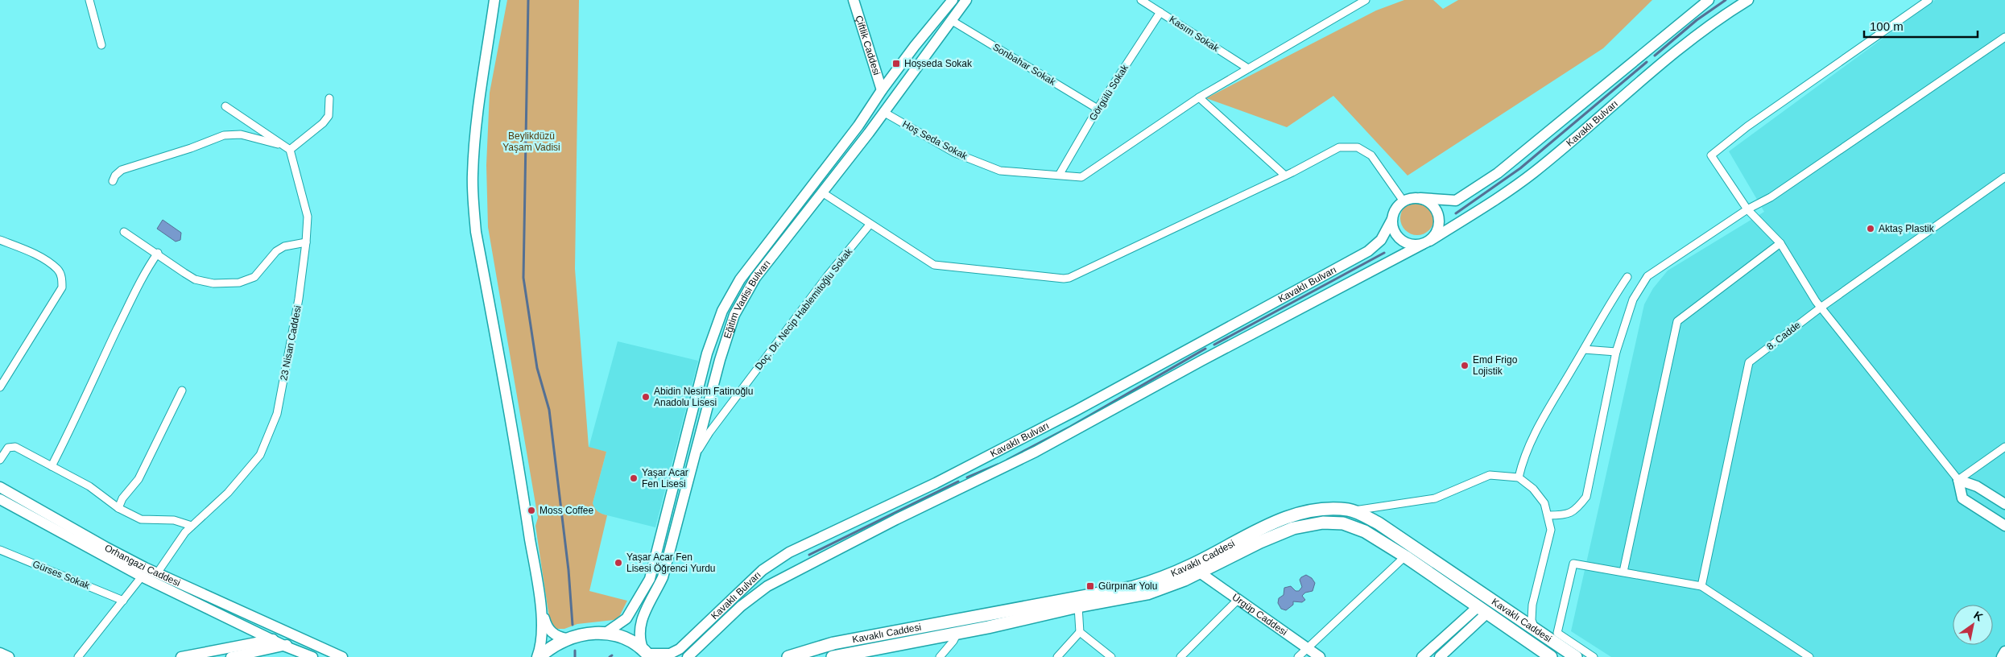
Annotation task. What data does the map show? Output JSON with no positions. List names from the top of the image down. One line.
{"streets":{"main road":["Çiftlik Caddesi","Kavaklı Bulvarı","Eğitim Vadisi Bulvarı","Kavaklı Caddesi","Orhangazi Caddesi","Ürgüp Caddesi"],"street":["Kasım Sokak","Sonbahar Sokak","Görgülü Sokak","Hoş Seda Sokak","Doç. Dr. Necip Hablemitoğlu Sokak","8. Cadde","23 Nisan Caddesi","Gürses Sokak"]},"crossings":[["Kasım Sokak","Görgülü Sokak"],["Kasım Sokak","Hoş Seda Sokak"],["Çiftlik Caddesi","Eğitim Vadisi Bulvarı"],["Sonbahar Sokak","Görgülü Sokak"],["Sonbahar Sokak","Eğitim Vadisi Bulvarı"],["Görgülü Sokak","Hoş Seda Sokak"],["Kavaklı Bulvarı","Eğitim Vadisi Bulvarı"],["Hoş Seda Sokak","Eğitim Vadisi Bulvarı"],["Eğitim Vadisi Bulvarı","Doç. Dr. Necip Hablemitoğlu Sokak"],["23 Nisan Caddesi","Orhangazi Caddesi"],["Kavaklı Caddesi","Ürgüp Caddesi"]],"parks":["Beylikdüzü Yaşam Vadisi"],"places":{"transit":["Hoşseda Sokak","Gürpınar Yolu"],"other":["Aktaş Plastik","Emd Frigo Lojistik","Abidin Nesim Fatinoğlu Anadolu Lisesi","Yaşar Acar Fen Lisesi","Moss Coffee","Yaşar Acar Fen Lisesi Öğrenci Yurdu"]},"scale_bar":"100 m","north":"top right"}
